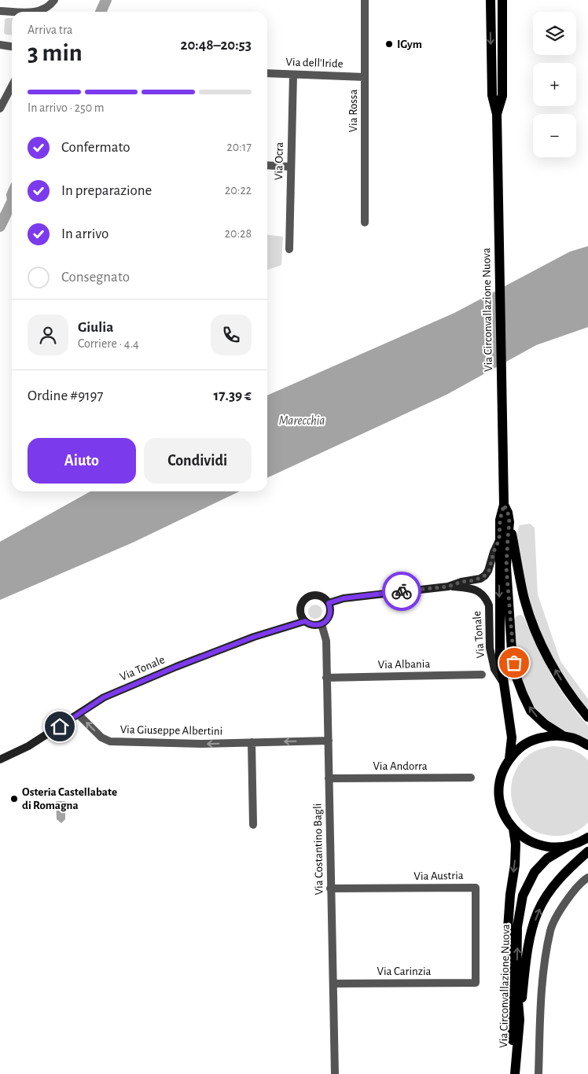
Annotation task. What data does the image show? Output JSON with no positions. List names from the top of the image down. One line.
{"streets":{"main road":["Via Circonvallazione Nuova"],"street":["Via dell'Iride","Via Rossa","Via Ocra","Via Tonale","Via Albania","Via Giuseppe Albertini","Via Andorra","Via Costantino Bagli","Via Austria","Via Carinzia"]},"crossings":[["Via dell'Iride","Via Rossa"],["Via dell'Iride","Via Ocra"],["Via Circonvallazione Nuova","Via Tonale"],["Via Tonale","Via Giuseppe Albertini"],["Via Tonale","Via Costantino Bagli"],["Via Albania","Via Costantino Bagli"],["Via Giuseppe Albertini","Via Costantino Bagli"],["Via Andorra","Via Costantino Bagli"],["Via Costantino Bagli","Via Austria"],["Via Costantino Bagli","Via Carinzia"],["Via Austria","Via Carinzia"]],"one_way":["Via Giuseppe Albertini"],"water":["Marecchia"],"places":["IGym","Osteria Castellabate di Romagna"],"page":{"map_buttons":["+","−"],"heading":["3 min","Arriva tra","20:48–20:53"],"panel":["Giulia","Corriere · 4.4","Ordine #9197","17.39 €"],"bar":"In arrivo · 250 m","list":[["Confermato","20:17"],["In preparazione","20:22"],["In arrivo","20:28"],"Consegnato"],"buttons":["Aiuto","Condividi"]}}
